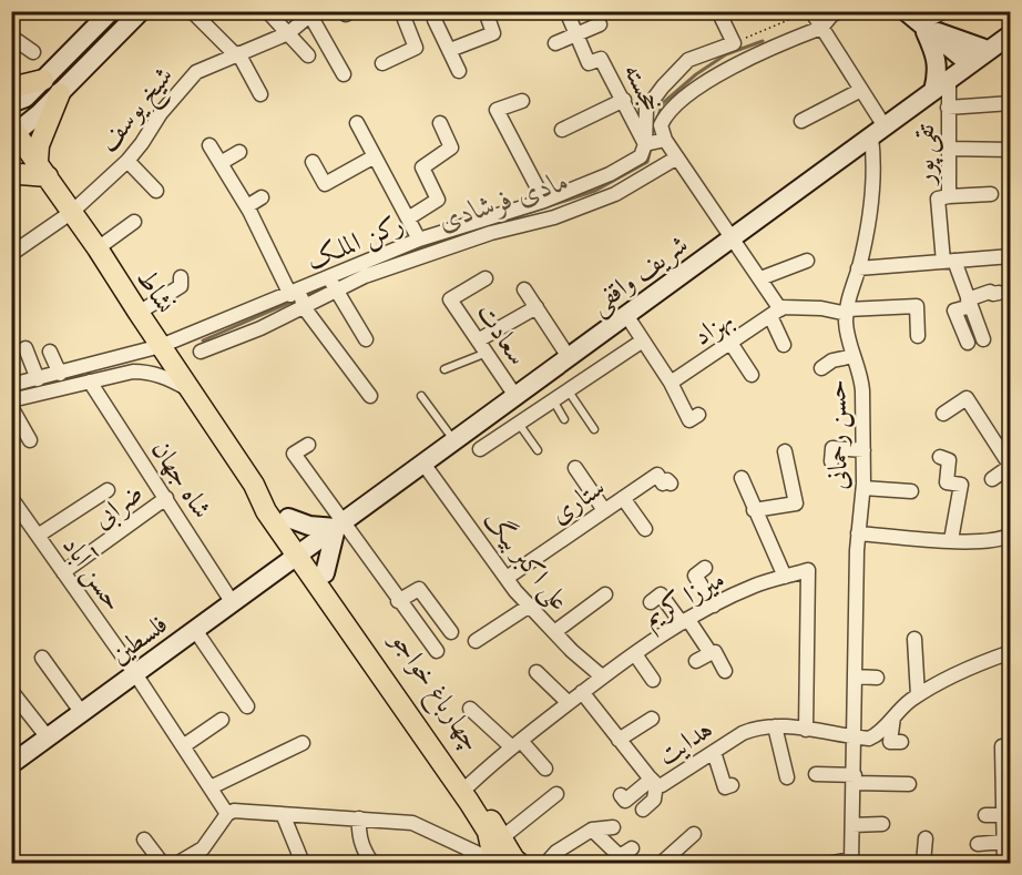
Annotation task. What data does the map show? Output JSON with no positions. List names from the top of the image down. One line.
{"streets":{"main road":["شریف واقفی","نشاط","فلسطین","چهارباغ خواجو"],"street":["خجسته","شیخ یوسف","تقی پور","رکن الملک","بهزاد","سعادت","حسن رحمانی","شاه جهان","ستاری","ضرابی","علی اکبر بیگ","حسن آباد","میرزا کریم","هدایت"]},"crossings":[["خجسته","رکن الملک"],["شیخ یوسف","نشاط"],["تقی پور","شریف واقفی"],["رکن الملک","نشاط"],["شریف واقفی","نشاط"],["شریف واقفی","سعادت"],["شریف واقفی","حسن رحمانی"],["شریف واقفی","علی اکبر بیگ"],["شریف واقفی","فلسطین"],["شریف واقفی","چهارباغ خواجو"],["نشاط","فلسطین"],["نشاط","چهارباغ خواجو"],["حسن رحمانی","هدایت"],["شاه جهان","ضرابی"],["شاه جهان","فلسطین"],["ستاری","علی اکبر بیگ"],["ضرابی","حسن آباد"],["علی اکبر بیگ","میرزا کریم"],["حسن آباد","فلسطین"],["میرزا کریم","چهارباغ خواجو"],["میرزا کریم","هدایت"],["فلسطین","چهارباغ خواجو"]],"water":["مادی فرشادی"]}
